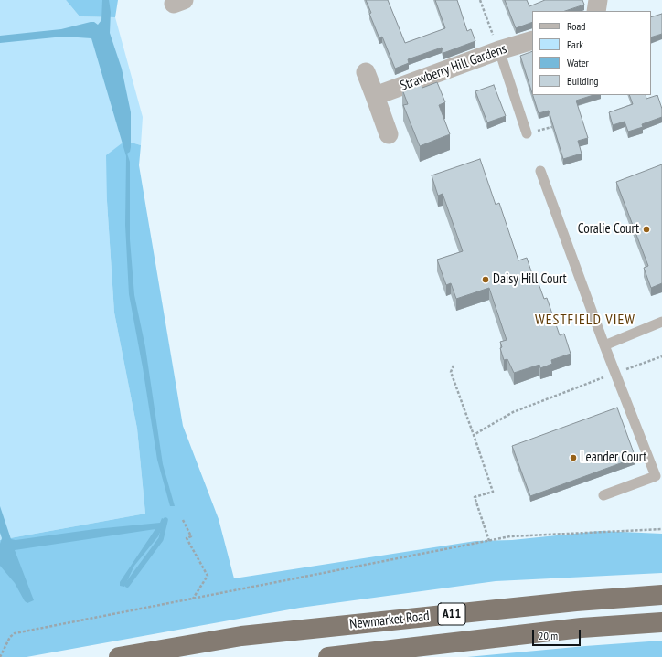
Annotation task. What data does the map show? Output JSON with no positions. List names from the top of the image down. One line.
{"streets":{"highway":["A11","Newmarket Road"],"street":["Strawberry Hill Gardens"]},"districts":["WESTFIELD VIEW"],"places":["Coralie Court","Daisy Hill Court","Leander Court"],"legend":["Road","Park","Water","Building"],"scale_bar":"20 m"}
